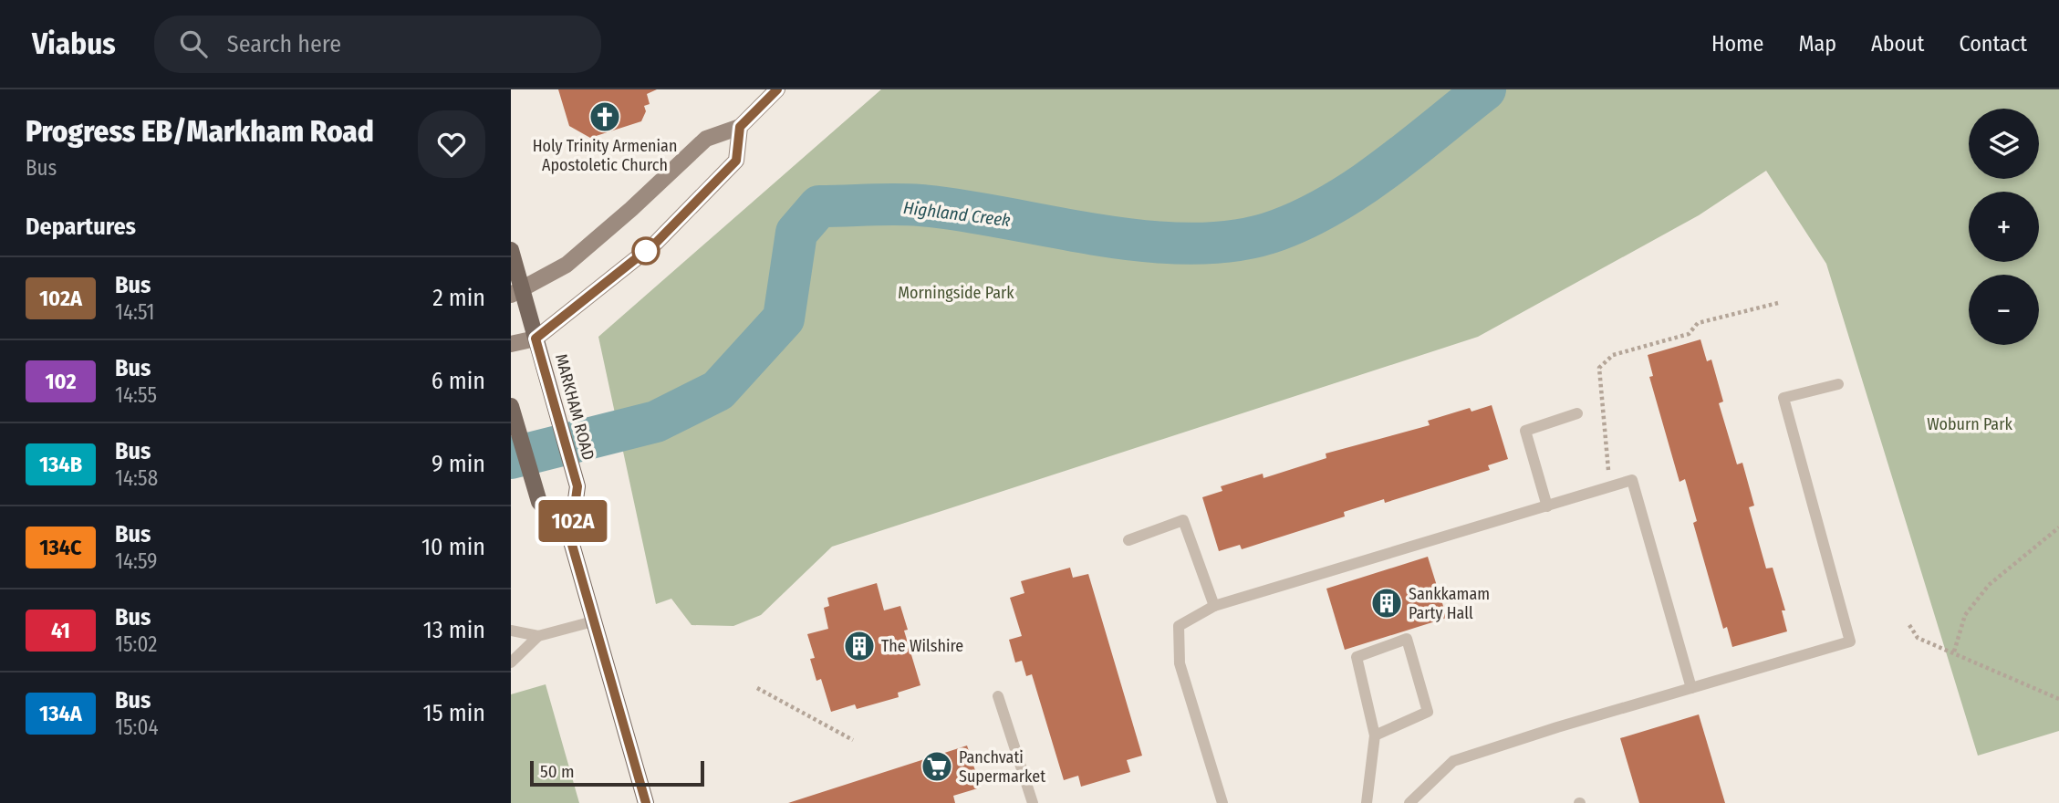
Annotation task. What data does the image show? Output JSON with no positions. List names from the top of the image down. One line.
{"streets":{"main road":["MARKHAM ROAD"]},"water":["Highland Creek"],"parks":["Morningside Park","Woburn Park"],"places":{"church":["Holy Trinity Armenian Apostoletic Church"],"building":["Sankkamam Party Hall","The Wilshire"],"supermarket":["Panchvati Supermarket"]},"lines":["bus line 102A"],"scale_bar":"50 m","page":{"header":"Viabus","search":"Search here","nav":["Home","Map","About","Contact"],"heading":[["Progress EB/Markham Road","Bus"],"Departures"],"on_map":"102A","map_buttons":["+","−"],"list":[{"mark":"102A","name":"Bus","note":"14:51","value":"2 min"},{"mark":"102","name":"Bus","note":"14:55","value":"6 min"},{"mark":"134B","name":"Bus","note":"14:58","value":"9 min"},{"mark":"134C","name":"Bus","note":"14:59","value":"10 min"},{"mark":"41","name":"Bus","note":"15:02","value":"13 min"},{"mark":"134A","name":"Bus","note":"15:04","value":"15 min"}],"scale":"50 m"}}
